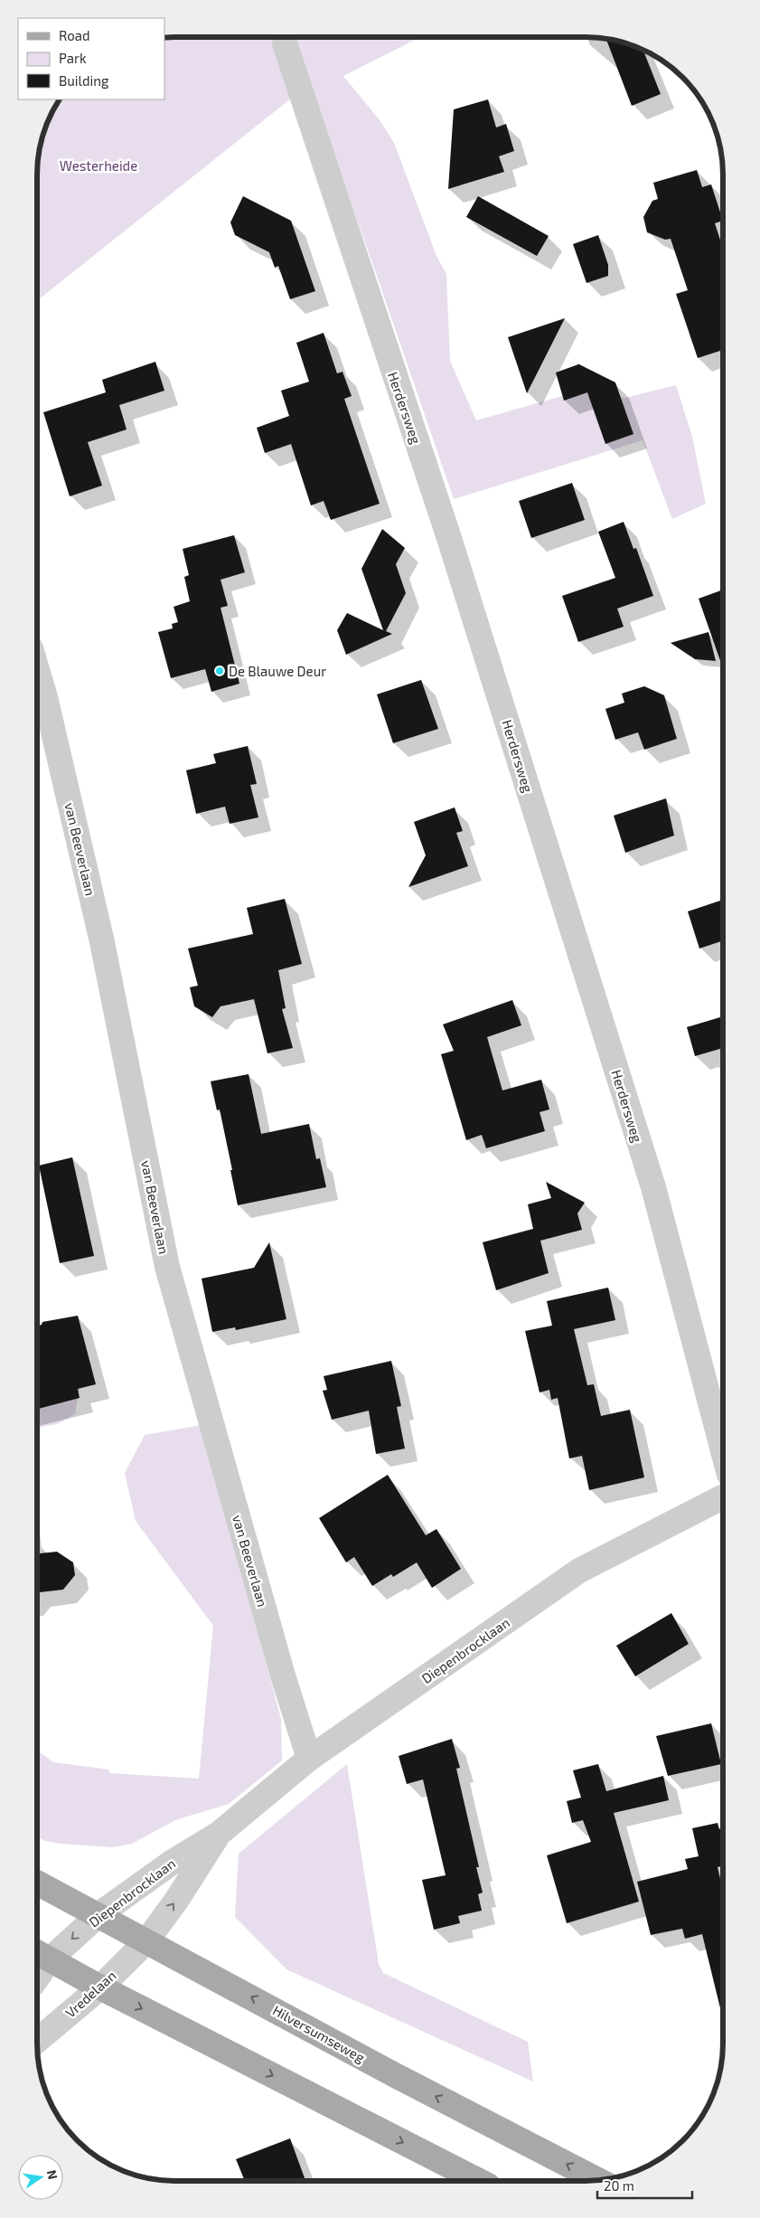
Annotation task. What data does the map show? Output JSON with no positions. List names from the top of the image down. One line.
{"streets":{"main road":["Hilversumseweg"],"street":["Herdersweg","van Beeverlaan","Diepenbrocklaan","Vredelaan"]},"crossings":[["van Beeverlaan","Diepenbrocklaan"],["Diepenbrocklaan","Vredelaan"],["Diepenbrocklaan","Hilversumseweg"],["Vredelaan","Hilversumseweg"]],"parks":["Westerheide"],"places":["De Blauwe Deur"],"legend":["Road","Park","Building"],"scale_bar":"20 m","north":"right"}
